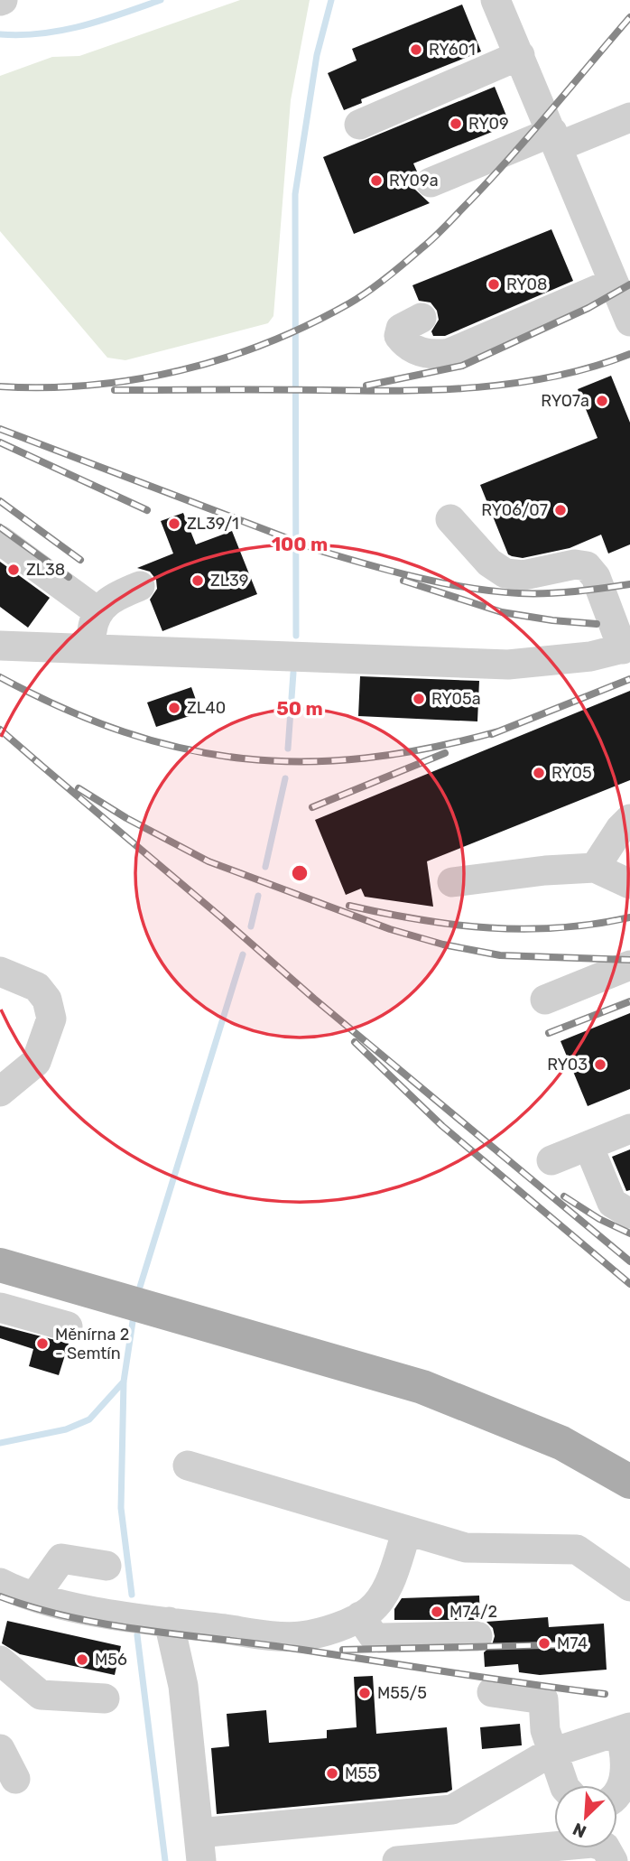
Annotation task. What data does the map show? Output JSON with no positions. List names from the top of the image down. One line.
{"places":["RY601","RY09","RY09a","RY08","RYO7a","RY06/07","ZL39/1","ZL38","ZL39","RY05a","ZL40","RY05","RY03","Měnírna 2 - Semtín","M74/2","M74","M56","M55/5","M55"],"north":"bottom left","rings":["100 m","50 m"]}
